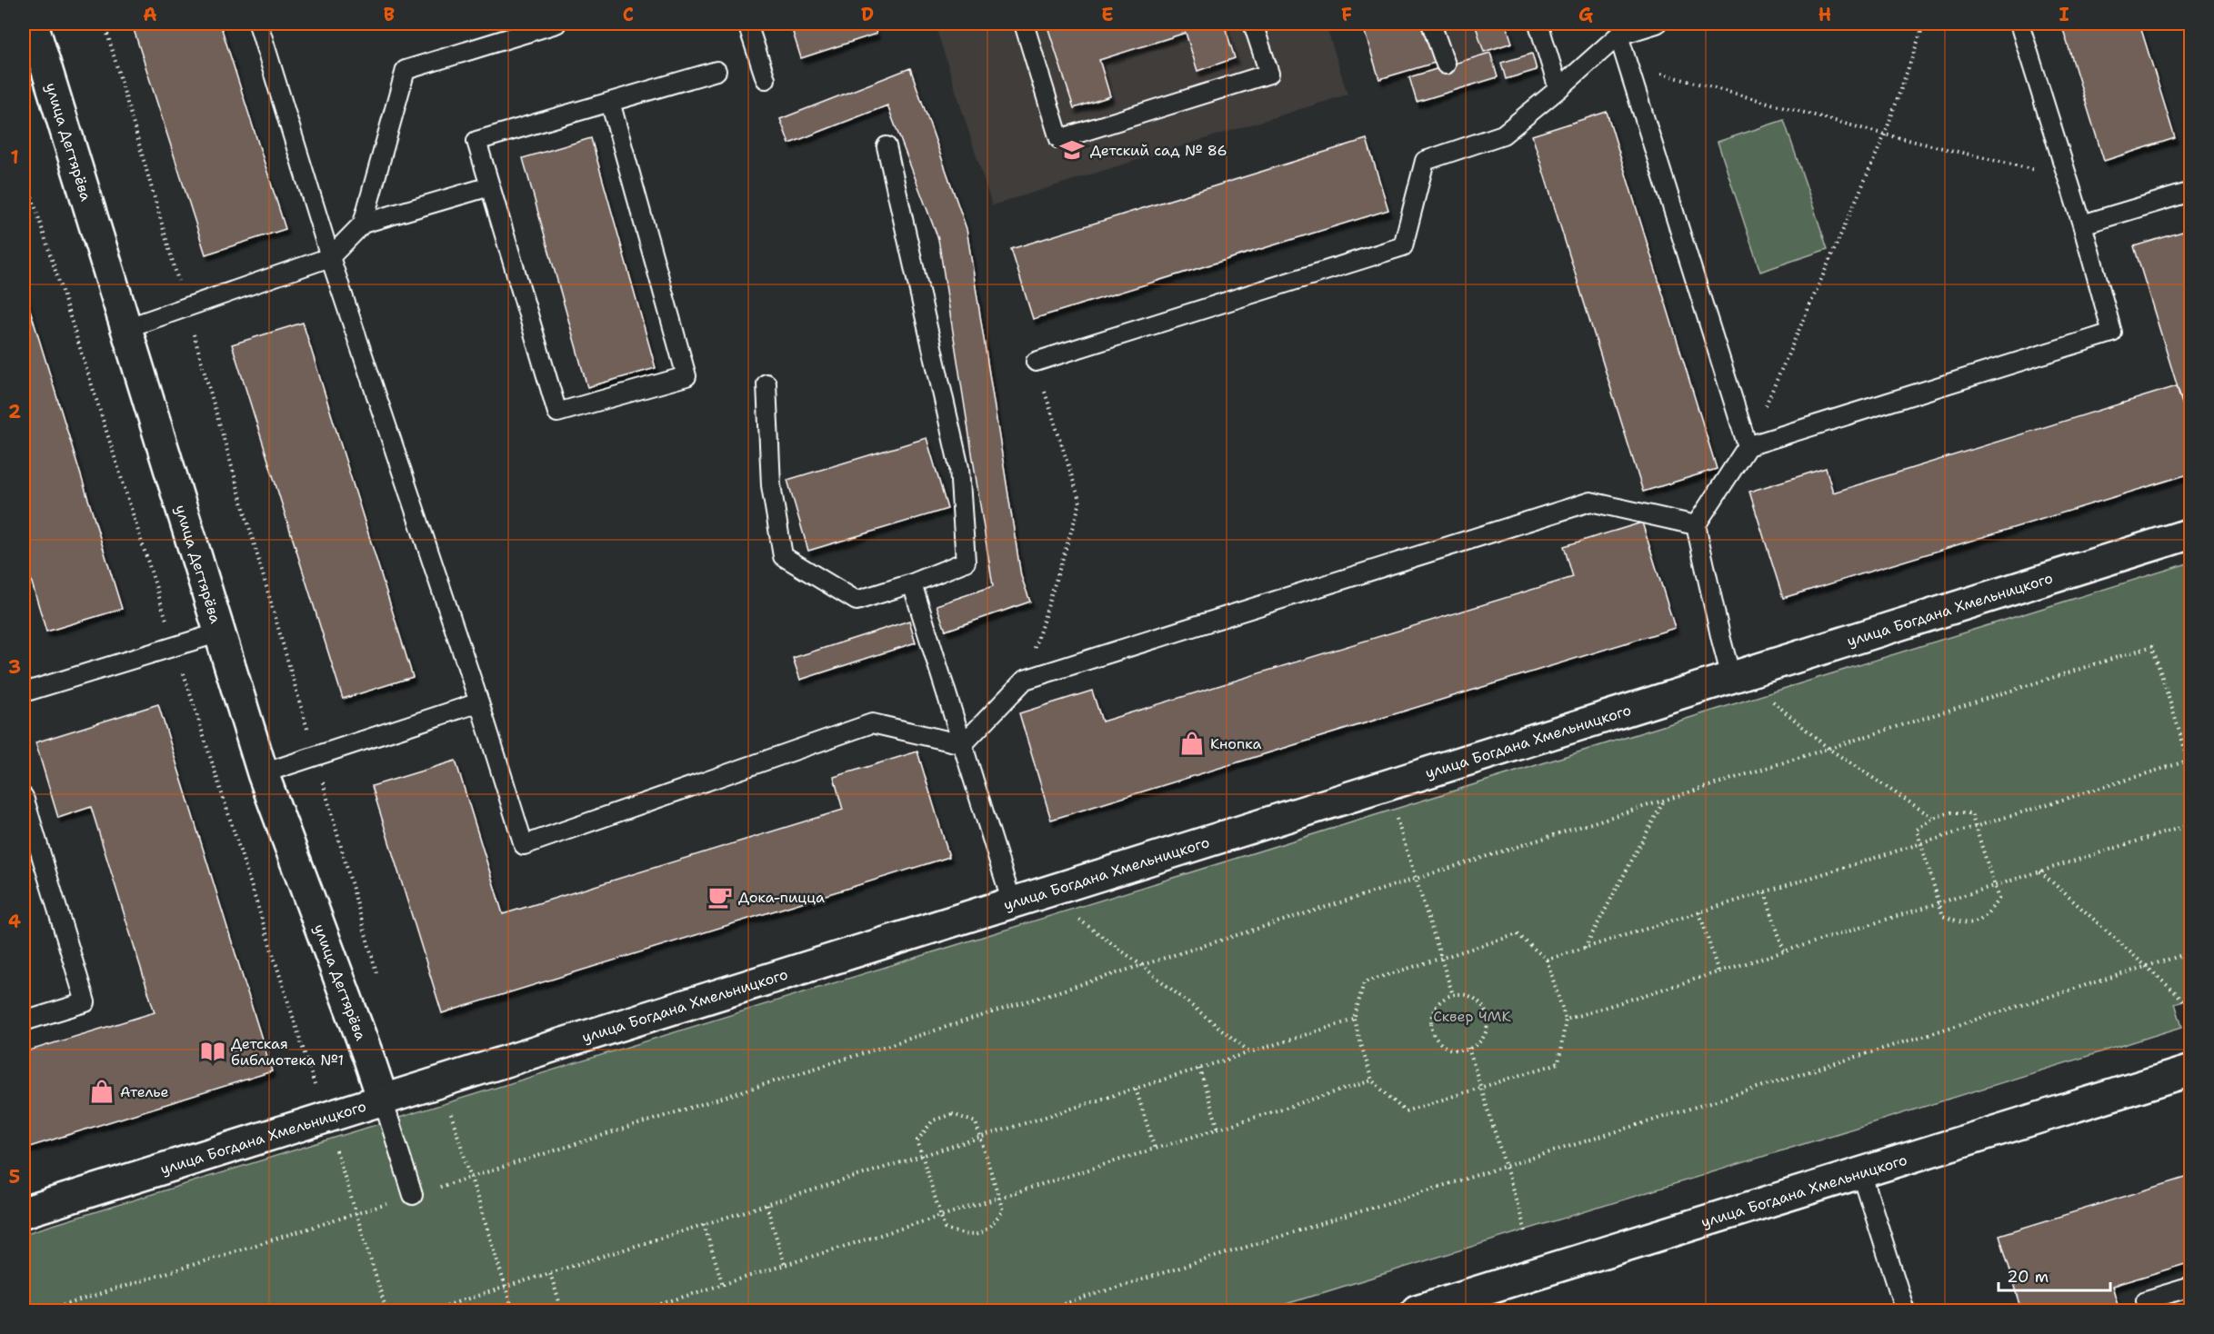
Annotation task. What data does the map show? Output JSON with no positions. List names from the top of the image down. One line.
{"streets":{"street":["улица Дегтярёва","улица Богдана Хмельницкого"]},"crossings":[["улица Дегтярёва","улица Богдана Хмельницкого"]],"parks":["Сквер ЧМК"],"places":{"school or university":["Детский сад № 86"],"shop":["Кнопка","Ателье"],"cafe":["Дока-пицца"],"library":["Детская библиотека №1"]},"scale_bar":"20 m","grid":{"columns":["A","B","C","D","E","F","G","H","I"],"rows":["1","2","3","4","5"]}}
